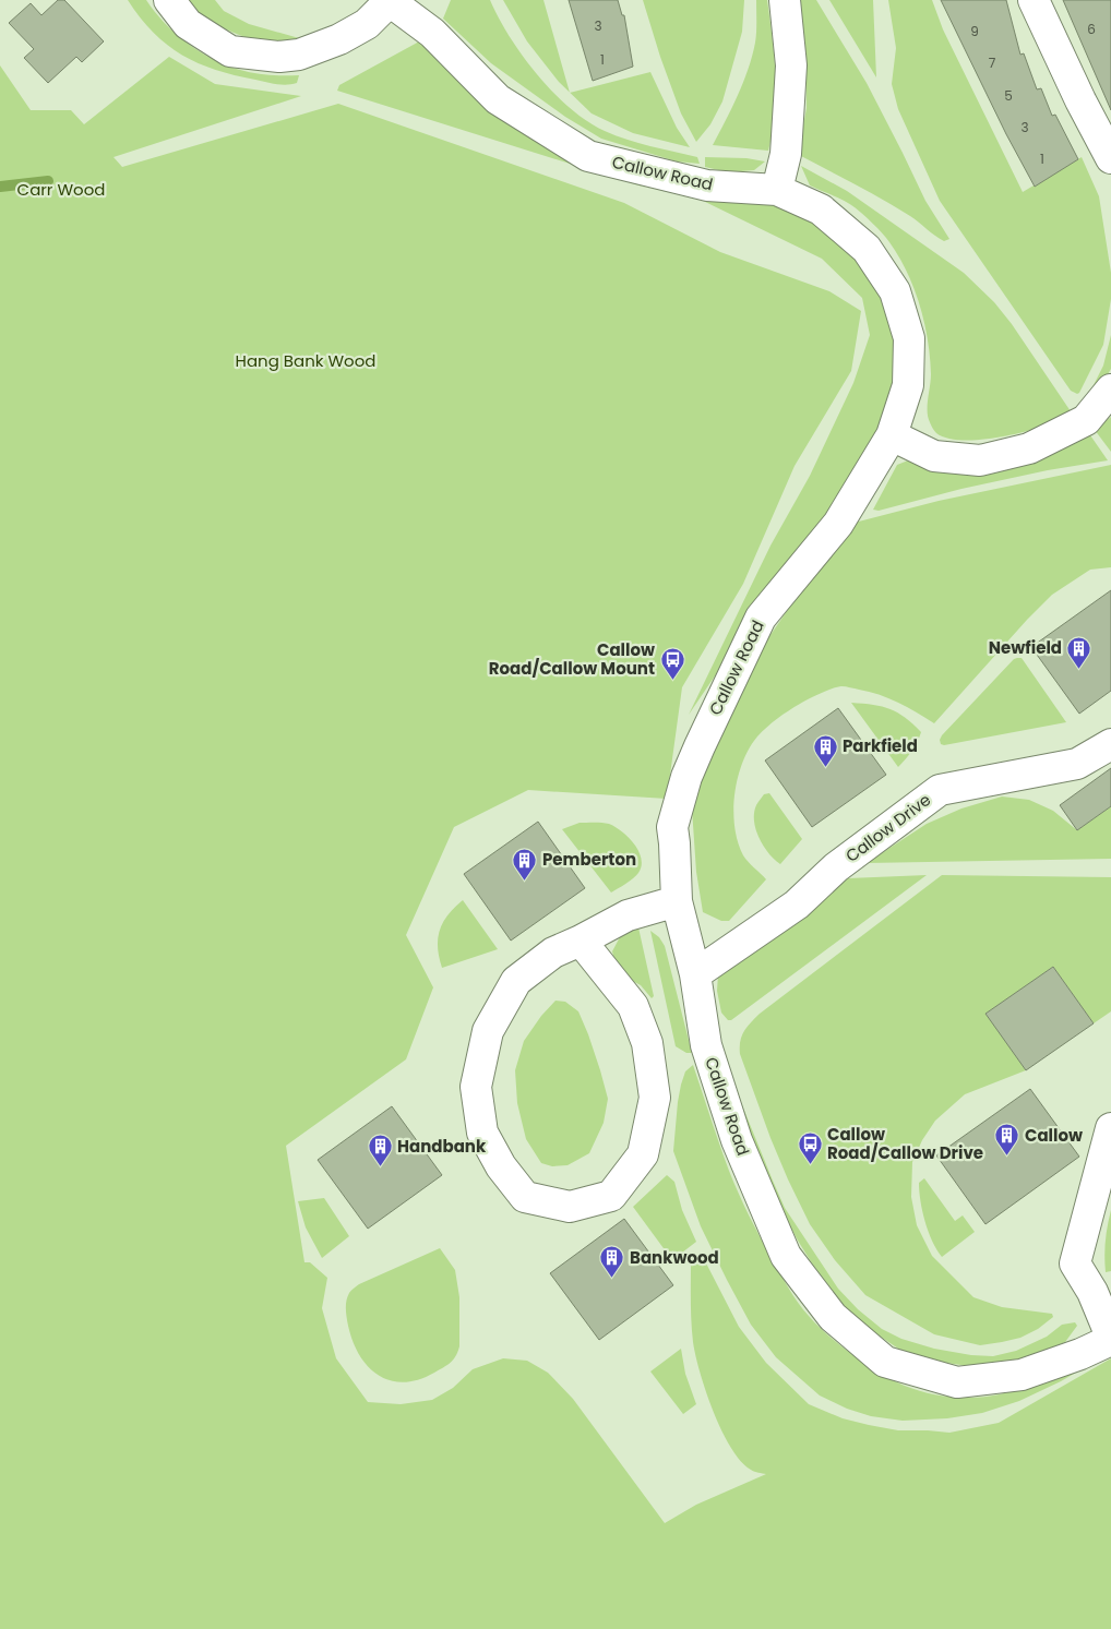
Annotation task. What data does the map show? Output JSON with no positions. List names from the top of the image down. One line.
{"streets":{"street":["Callow Road","Callow Drive"]},"crossings":[["Callow Road","Callow Drive"]],"parks":["Carr Wood","Hang Bank Wood"],"places":{"building":["Newfield","Parkfield","Pemberton","Callow","Handbank","Bankwood"],"bus stop":["Callow Road/Callow Mount","Callow Road/Callow Drive"]},"house_numbers":["3","6","9","1","7","5","3","1"]}
